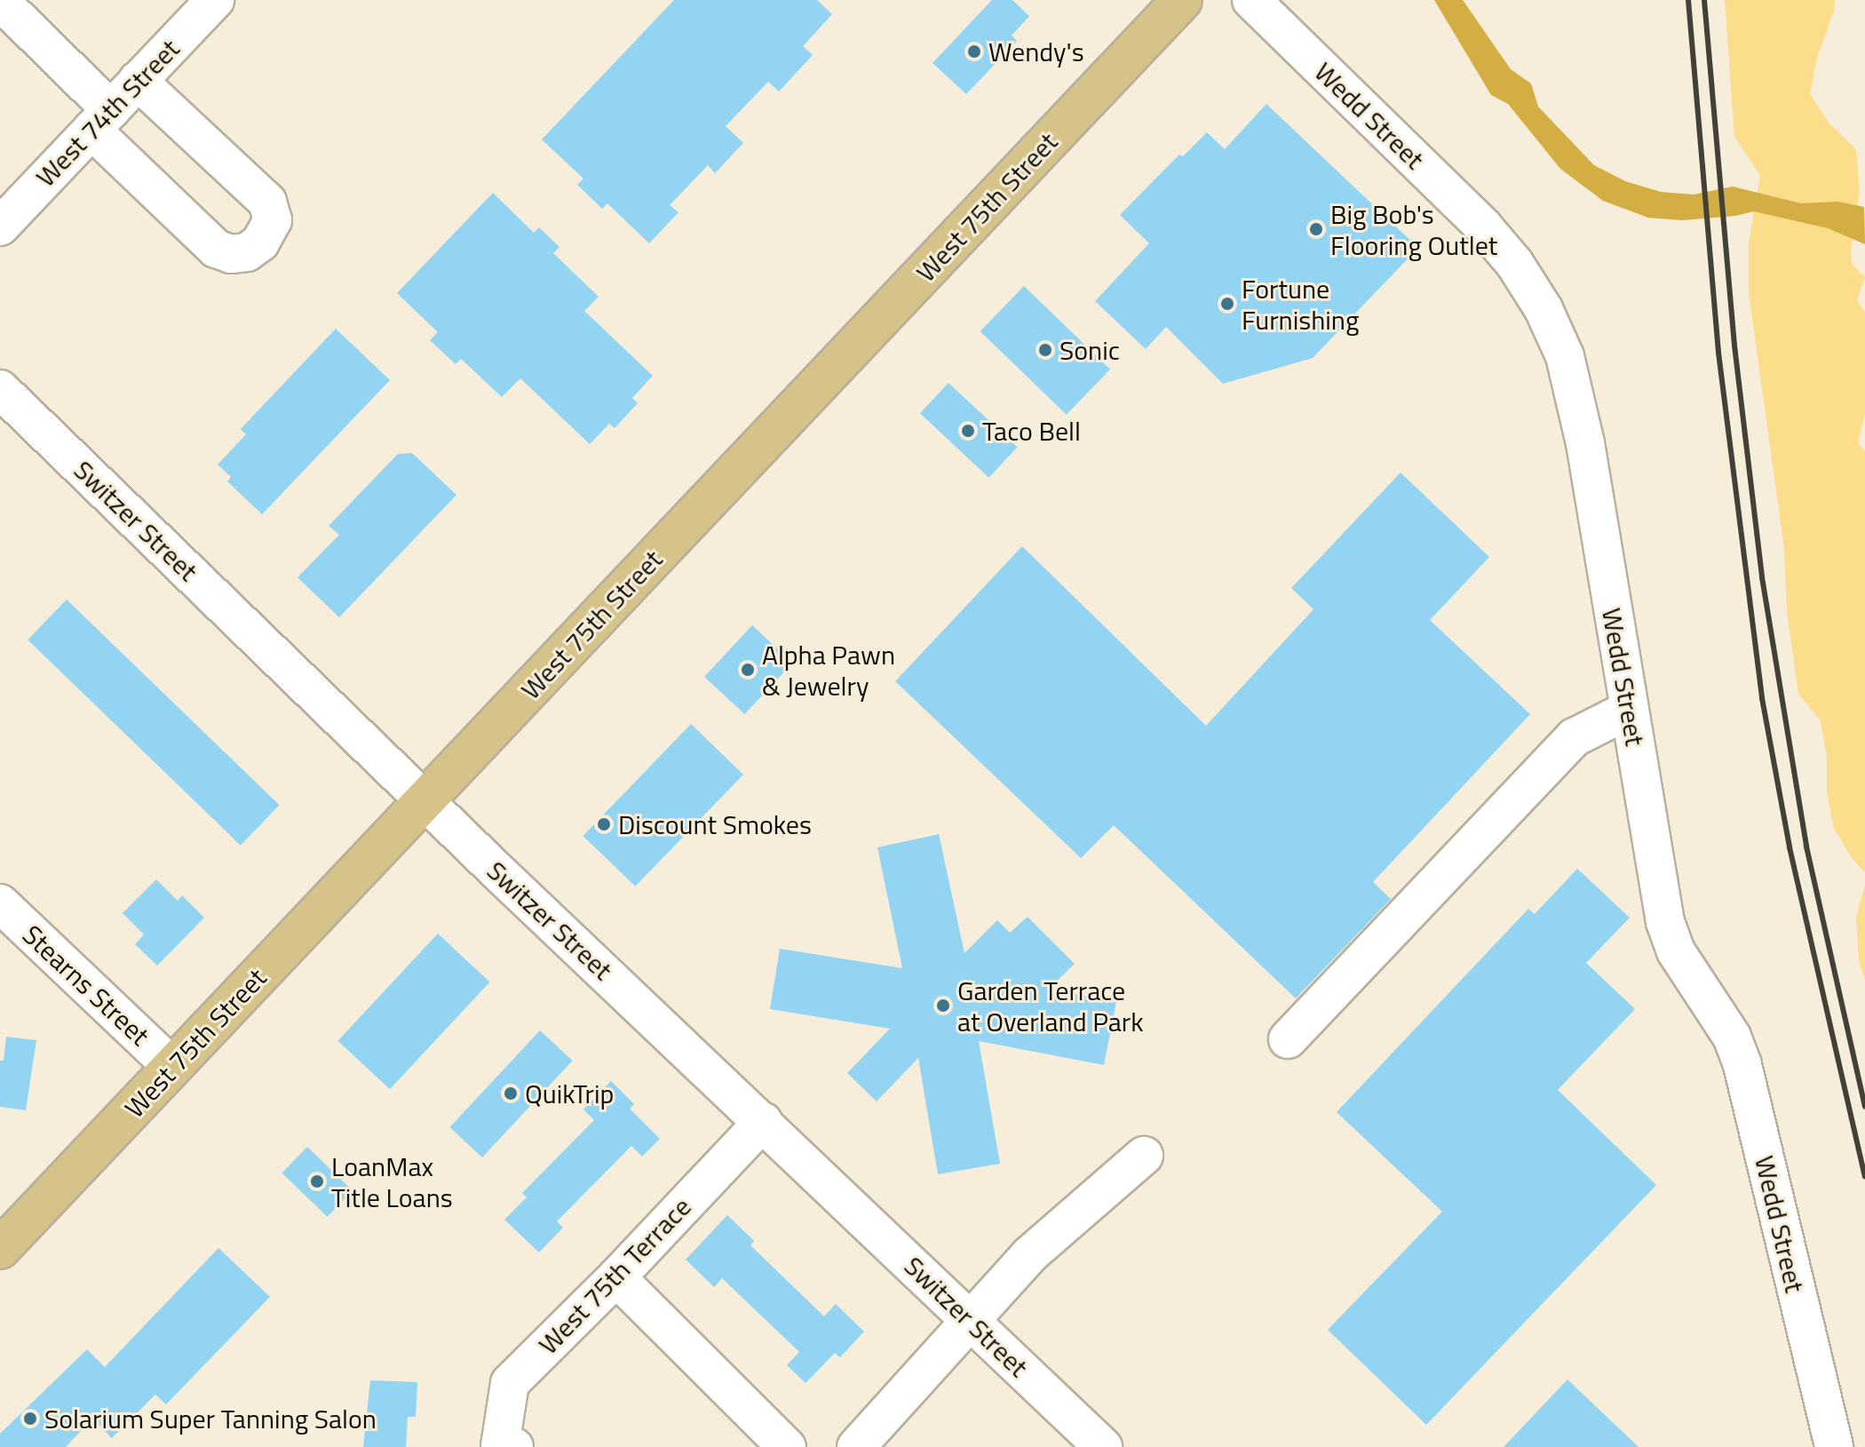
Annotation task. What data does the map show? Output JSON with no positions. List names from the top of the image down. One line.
{"streets":{"main road":["West 75th Street"],"street":["West 74th Street","Wedd Street","Switzer Street","Stearns Street","West 75th Terrace"]},"crossings":[["West 75th Street","Switzer Street"],["West 75th Street","Stearns Street"],["Switzer Street","West 75th Terrace"]],"places":["Wendy's","Big Bob's Flooring Outlet","Fortune Furnishing","Sonic","Taco Bell","Alpha Pawn & Jewelry","Discount Smokes","Garden Terrace at Overland Park","QuikTrip","LoanMax Title Loans","Solarium Super Tanning Salon"]}
